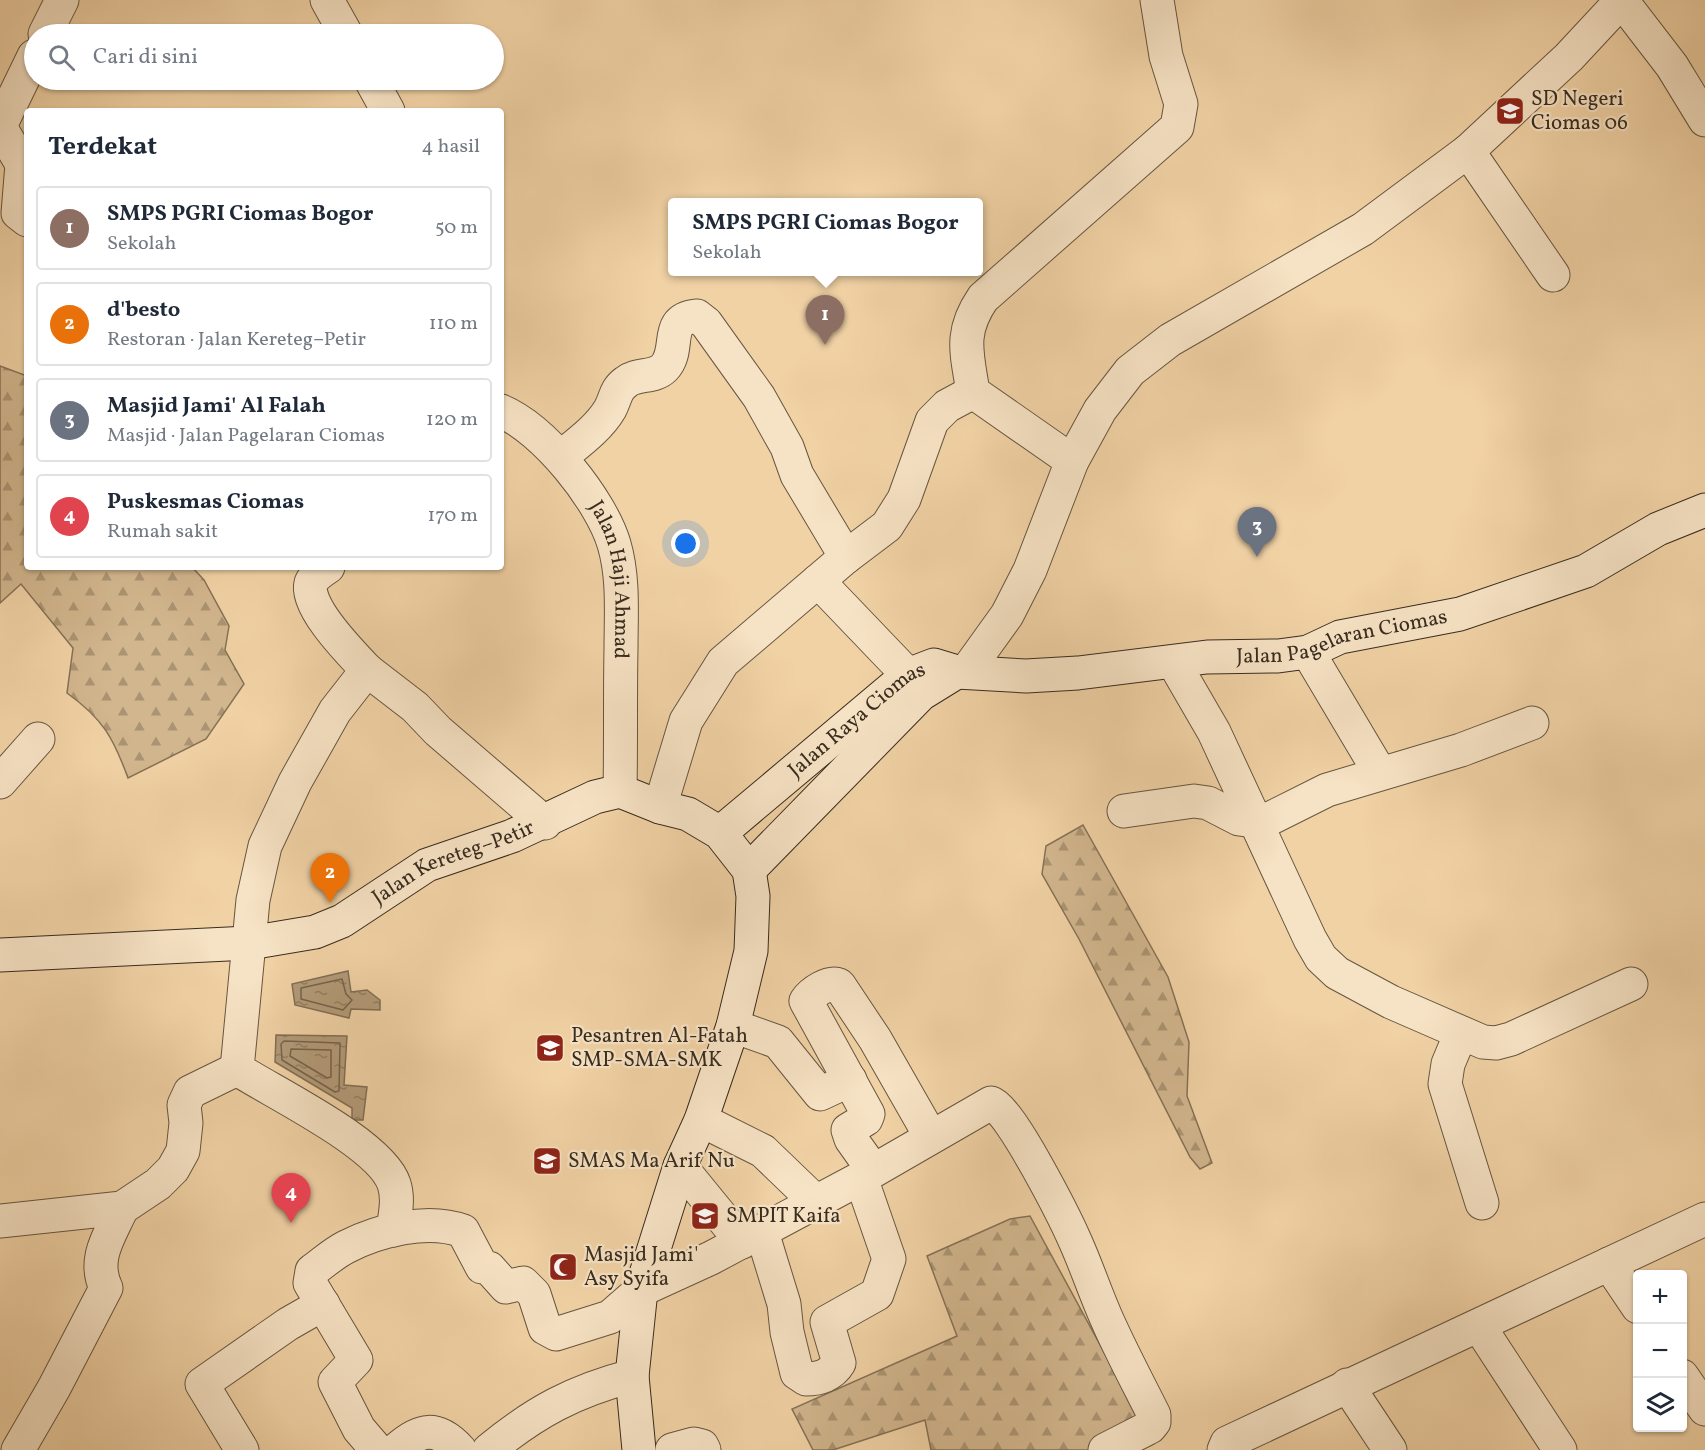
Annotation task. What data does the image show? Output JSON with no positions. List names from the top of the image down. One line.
{"streets":{"street":["Jalan Haji Ahmad","Jalan Pagelaran Ciomas","Jalan Raya Ciomas","Jalan Kereteg–Petir"]},"crossings":[["Jalan Haji Ahmad","Jalan Kereteg–Petir"],["Jalan Pagelaran Ciomas","Jalan Raya Ciomas"]],"places":{"school or university":["SD Negeri Ciomas 06","Pesantren Al-Fatah SMP-SMA-SMK","SMAS Ma Arif Nu","SMPIT Kaifa"],"mosque":["Masjid Jami' Asy Syifa"]},"page":{"search":"Cari di sini","heading":["Terdekat","4 hasil"],"list":[{"mark":"1","name":"SMPS PGRI Ciomas Bogor","note":"Sekolah","value":"50 m"},{"mark":"2","name":"d'besto","note":"Restoran · Jalan Kereteg–Petir","value":"110 m"},{"mark":"3","name":"Masjid Jami' Al Falah","note":"Masjid · Jalan Pagelaran Ciomas","value":"120 m"},{"mark":"4","name":"Puskesmas Ciomas","note":"Rumah sakit","value":"170 m"}],"popup":["SMPS PGRI Ciomas Bogor","Sekolah"],"pins":["1","3","2","4"],"map_buttons":["+","−"]}}
